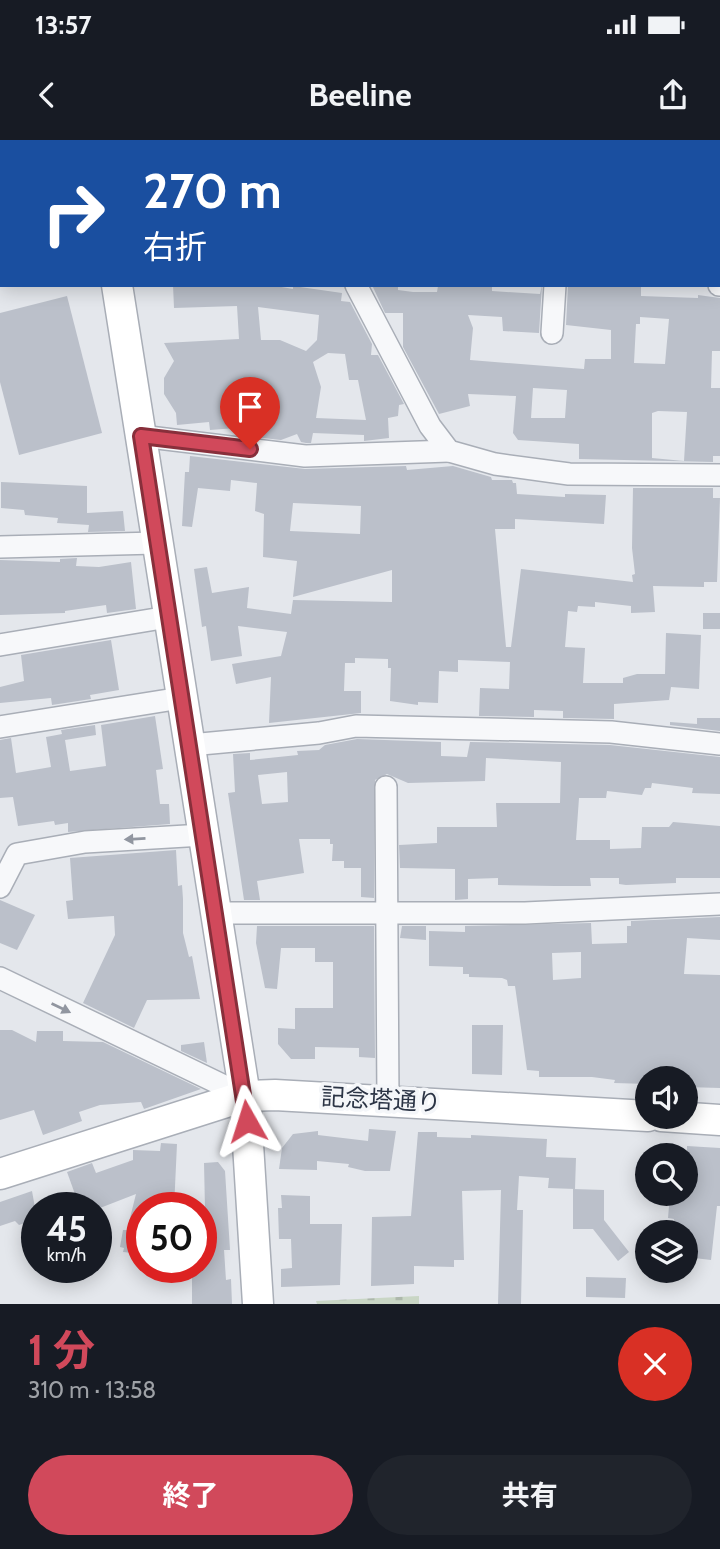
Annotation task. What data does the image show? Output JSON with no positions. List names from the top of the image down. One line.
{"streets":{"main road":["記念塔通り"]},"page":{"status":"13:57","header":"Beeline","turn":["270 m","右折"],"speed":"45 km/h","limit":"50","heading":["1 分","310 m · 13:58"],"buttons":["終了","共有"]}}
